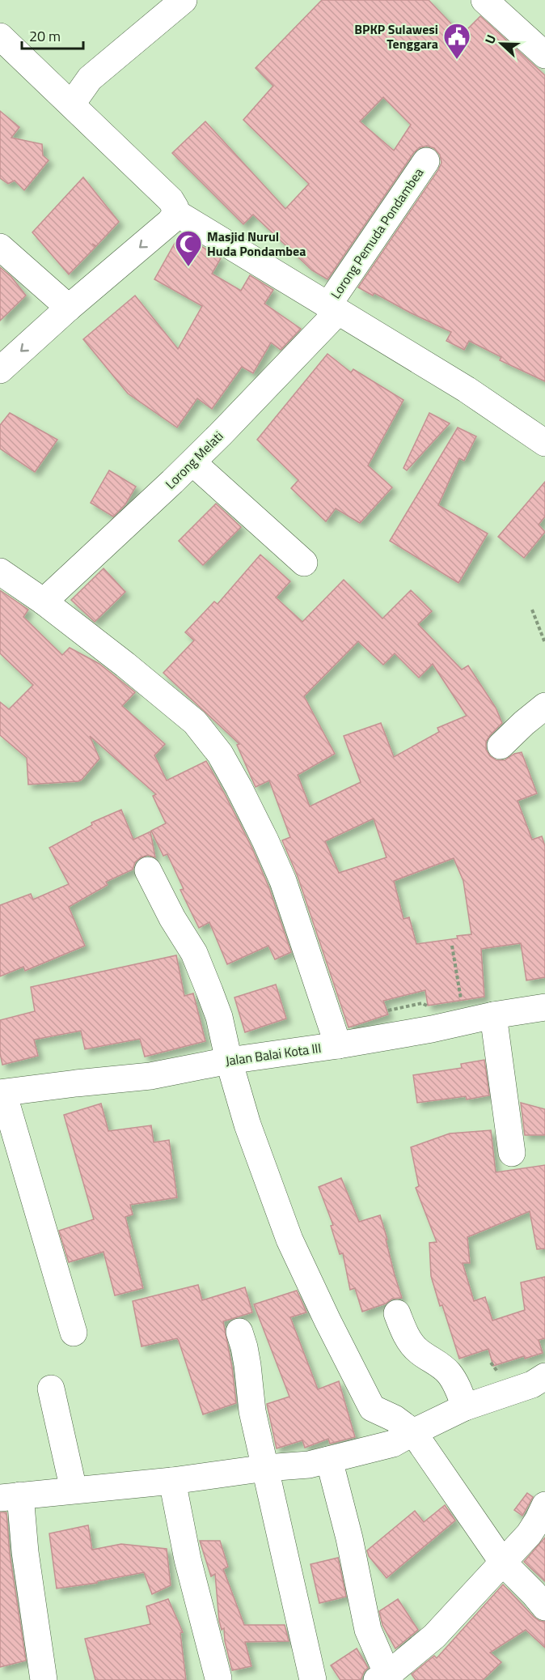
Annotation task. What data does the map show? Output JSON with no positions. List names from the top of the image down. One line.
{"streets":{"street":["Lorong Pemuda Pondambea","Lorong Melati","Jalan Balai Kota III"]},"crossings":[["Lorong Pemuda Pondambea","Lorong Melati"]],"places":{"public building":["BPKP Sulawesi Tenggara"],"mosque":["Masjid Nurul Huda Pondambea"]},"scale_bar":"20 m","north":"left"}
